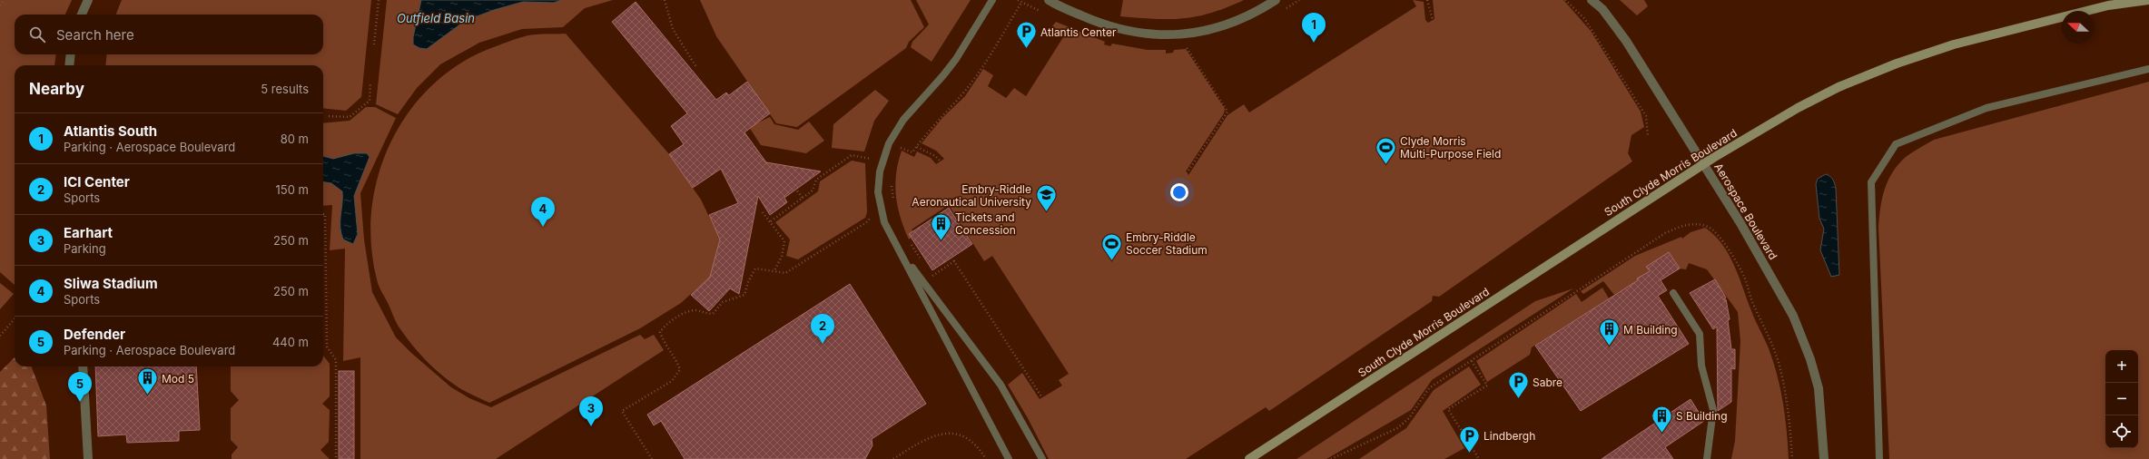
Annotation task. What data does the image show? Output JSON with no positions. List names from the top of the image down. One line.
{"streets":{"main road":["South Clyde Morris Boulevard"],"street":["Aerospace Boulevard"]},"crossings":[["South Clyde Morris Boulevard","Aerospace Boulevard"]],"water":["Outfield Basin"],"places":{"parking":["Atlantis Center","Sabre","Lindbergh"],"sports":["Clyde Morris Multi-Purpose Field","Embry-Riddle Soccer Stadium"],"school or university":["Embry-Riddle Aeronautical University"],"building":["Tickets and Concession","M Building","Mod 5","S Building"]},"north":"left","page":{"pins":["1","4","2","5","3"],"search":"Search here","heading":["Nearby","5 results"],"list":[{"mark":"1","name":"Atlantis South","note":"Parking · Aerospace Boulevard","value":"80 m"},{"mark":"2","name":"ICI Center","note":"Sports","value":"150 m"},{"mark":"3","name":"Earhart","note":"Parking","value":"250 m"},{"mark":"4","name":"Sliwa Stadium","note":"Sports","value":"250 m"},{"mark":"5","name":"Defender","note":"Parking · Aerospace Boulevard","value":"440 m"}],"map_buttons":["+","−"]}}
